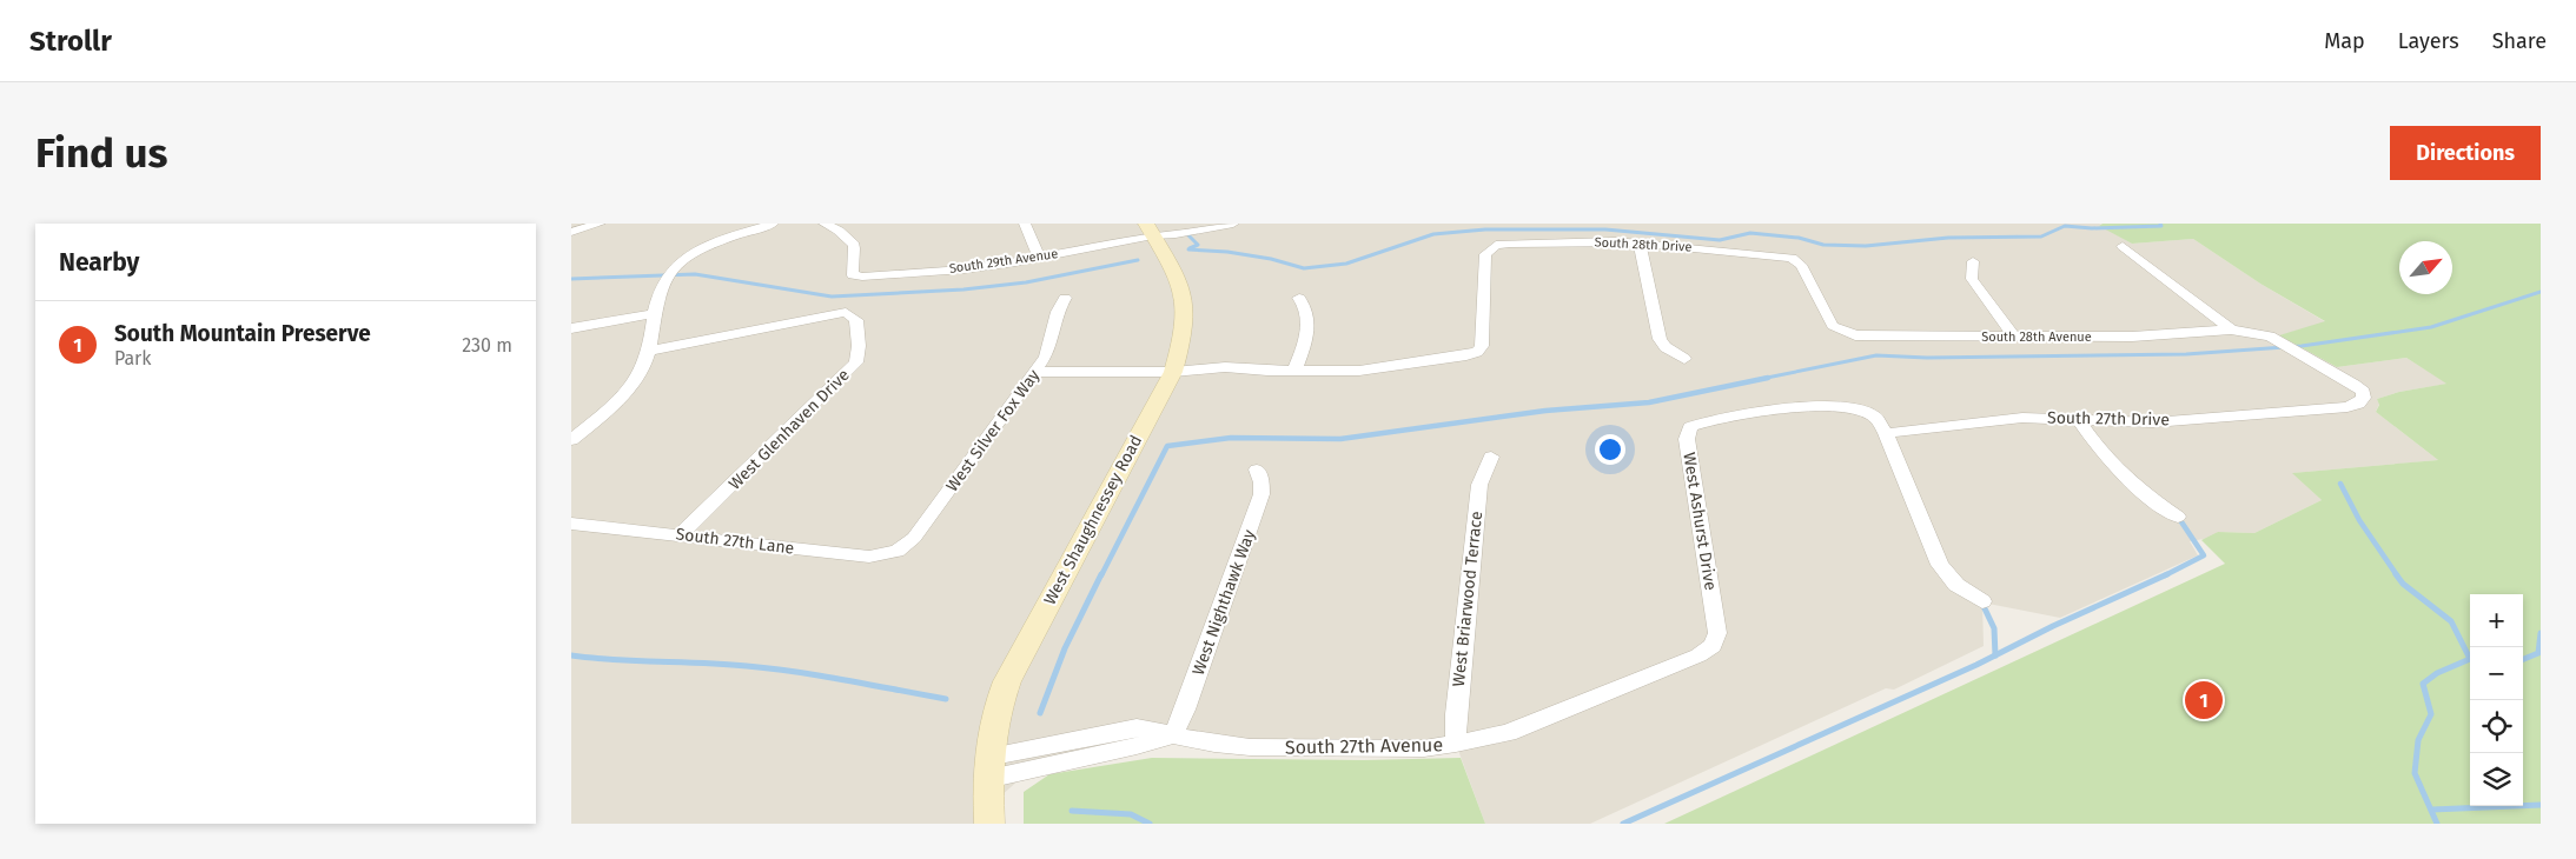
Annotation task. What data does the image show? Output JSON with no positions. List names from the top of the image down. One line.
{"streets":{"street":["South 28th Drive","South 29th Avenue","South 28th Avenue","South 27th Drive","West Glenhaven Drive","West Silver Fox Way","West Shaughnessey Road","West Ashurst Drive","South 27th Lane","West Briarwood Terrace","West Nighthawk Way","South 27th Avenue"]},"crossings":[["South 28th Drive","South 28th Avenue"],["South 29th Avenue","West Shaughnessey Road"],["South 28th Avenue","South 27th Drive"],["South 27th Drive","West Ashurst Drive"],["West Glenhaven Drive","South 27th Lane"],["West Silver Fox Way","South 27th Lane"],["West Ashurst Drive","South 27th Avenue"],["West Briarwood Terrace","South 27th Avenue"],["West Nighthawk Way","South 27th Avenue"]],"north":"top right","page":{"header":"Strollr","nav":["Map","Layers","Share"],"buttons":"Directions","title":"Find us","heading":"Nearby","list":[{"mark":"1","name":"South Mountain Preserve","note":"Park","value":"230 m"}],"map_buttons":["+","−"],"pins":"1"}}
